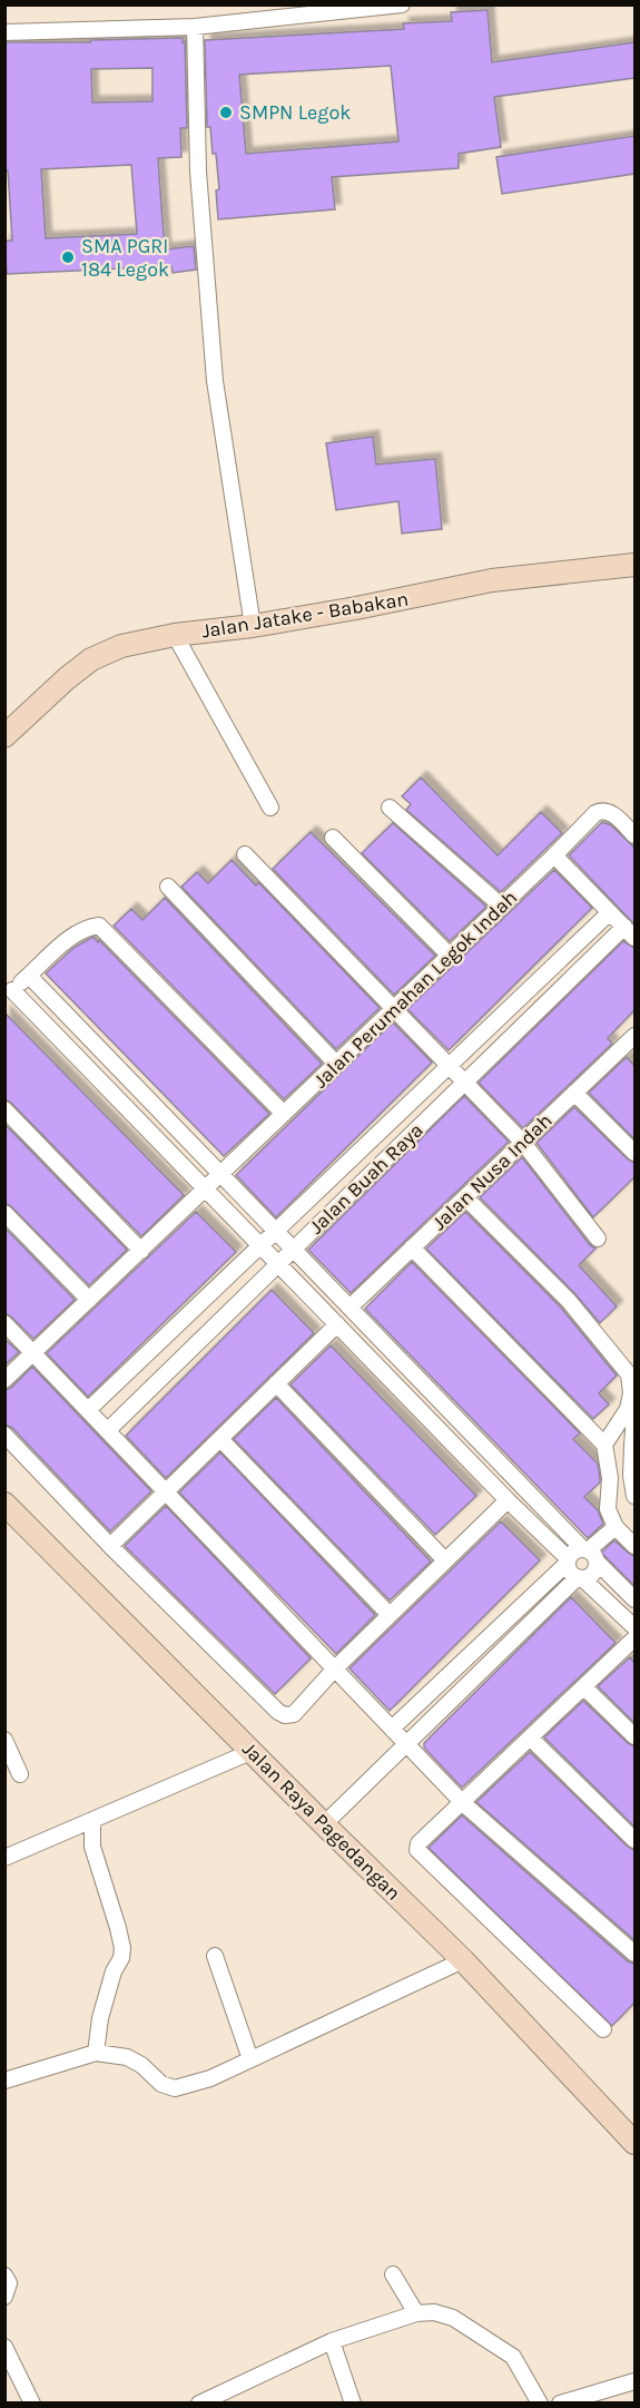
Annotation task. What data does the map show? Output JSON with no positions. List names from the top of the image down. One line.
{"streets":{"street":["Jalan Jatake - Babakan","Jalan Perumahan Legok Indah","Jalan Nusa Indah","Jalan Buah Raya","Jalan Raya Pagedangan"]},"places":["SMPN Legok","SMA PGRI 184 Legok"]}
